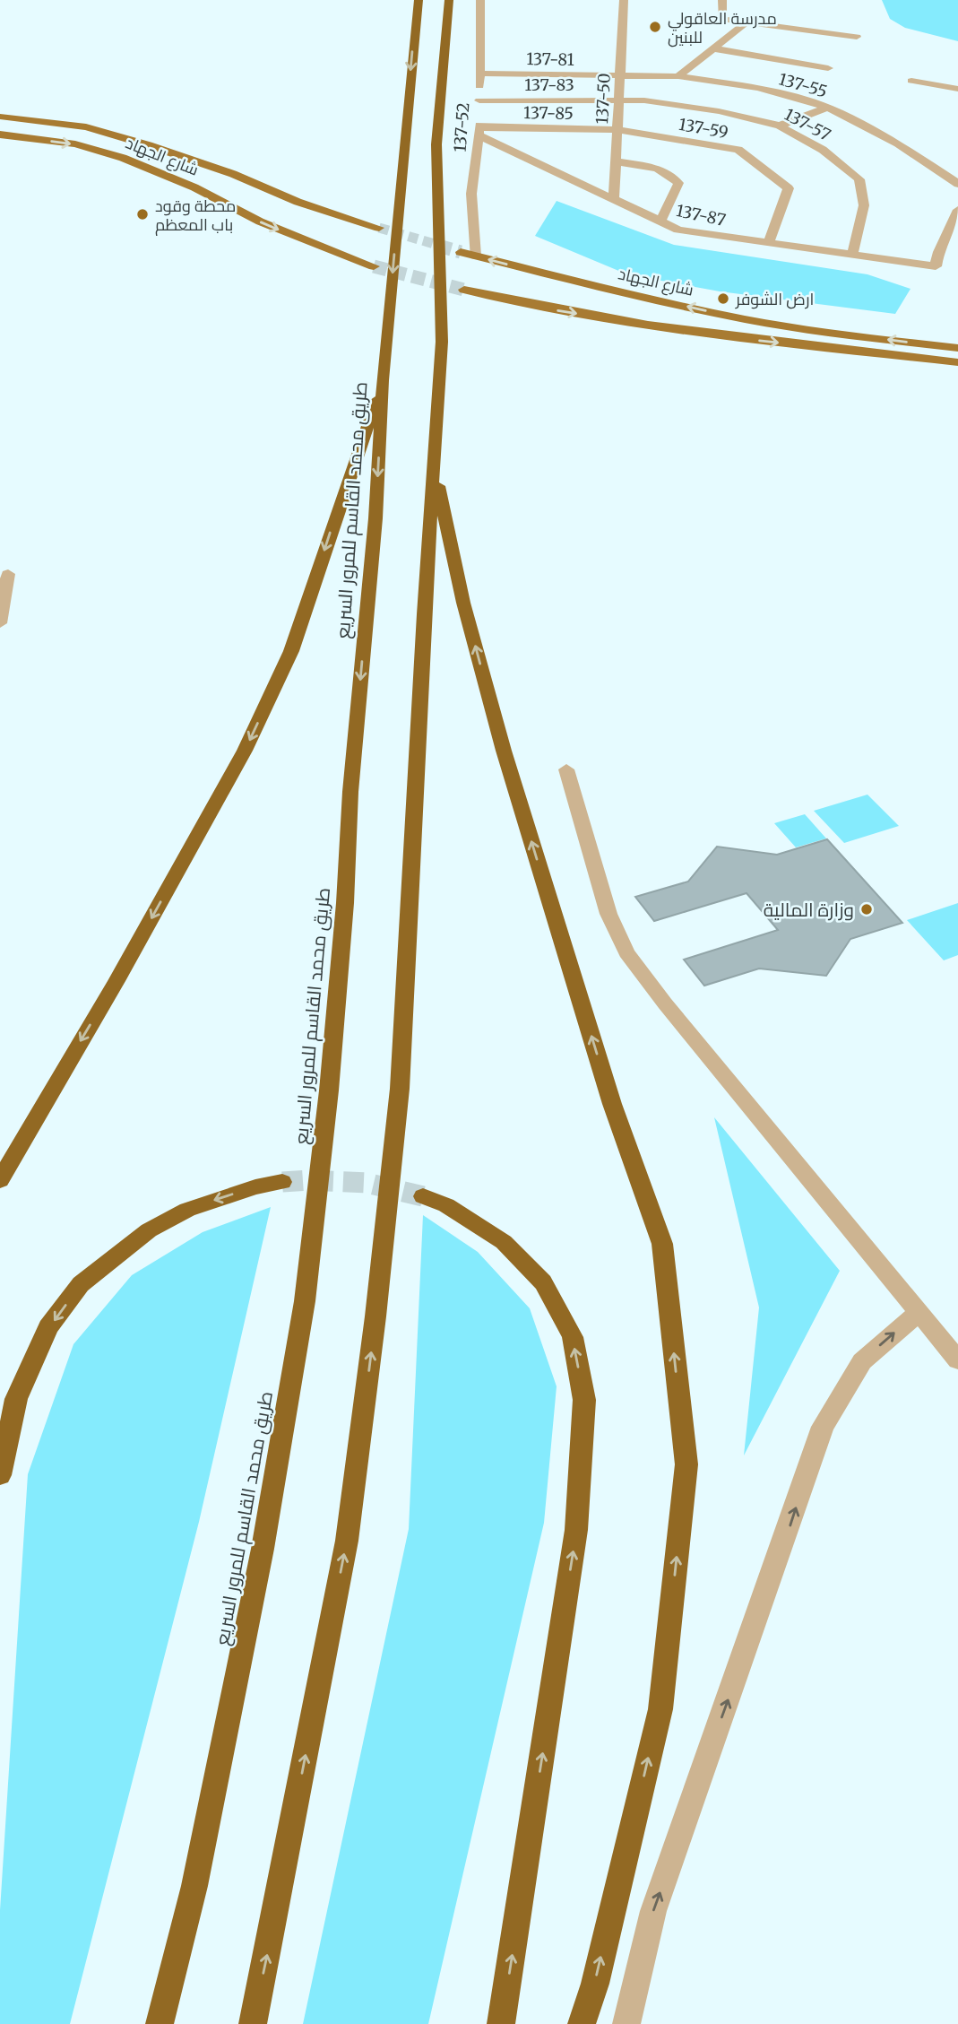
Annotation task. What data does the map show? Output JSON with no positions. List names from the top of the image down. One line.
{"streets":{"highway":["طريق محمد القاسم للمرور السريع"],"main road":["شارع الجهاد"],"street":["137-81","137-83","137-55","137-50","137-85","137-57","137-52","137-59","137-87"]},"crossings":[["137-81","137-55"],["137-81","137-50"],["137-81","137-52"],["137-83","137-50"],["137-83","137-57"],["137-83","137-52"],["137-55","137-50"],["137-50","137-85"],["137-50","137-57"],["137-50","137-59"],["137-50","137-87"],["137-85","137-52"],["137-85","137-59"],["137-85","137-87"],["137-57","137-87"],["137-52","شارع الجهاد"],["137-52","137-87"],["137-59","137-87"]],"places":["مدرسة العاقولي للبنين","محطة وقود باب المعظم","ارض الشوفر","وزارة المالية"]}
